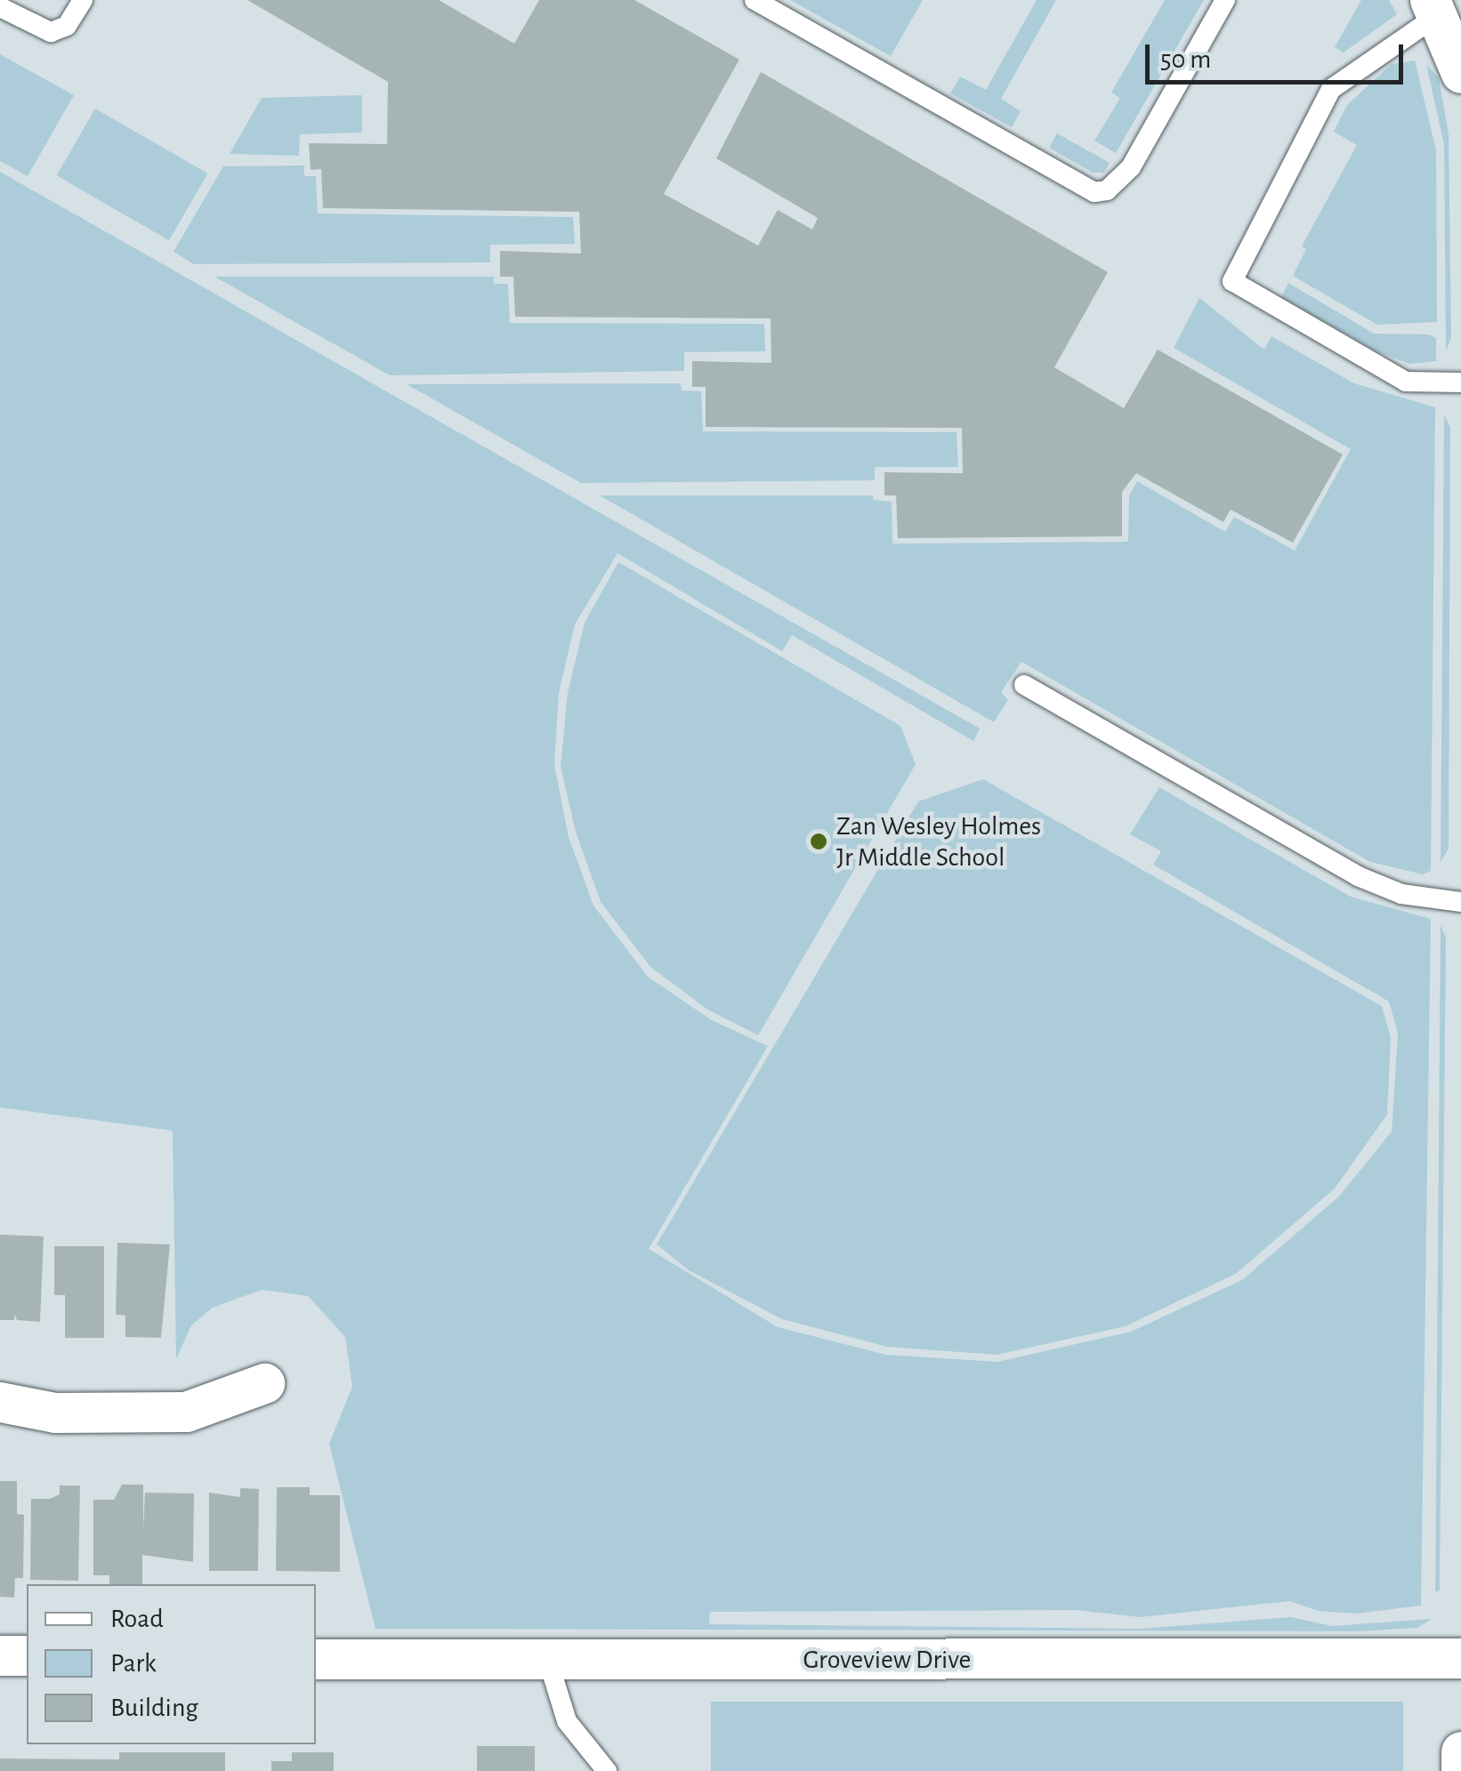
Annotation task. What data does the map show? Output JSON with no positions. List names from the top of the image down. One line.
{"streets":{"street":["Groveview Drive"]},"places":["Zan Wesley Holmes Jr Middle School"],"legend":["Road","Park","Building"],"scale_bar":"50 m"}
